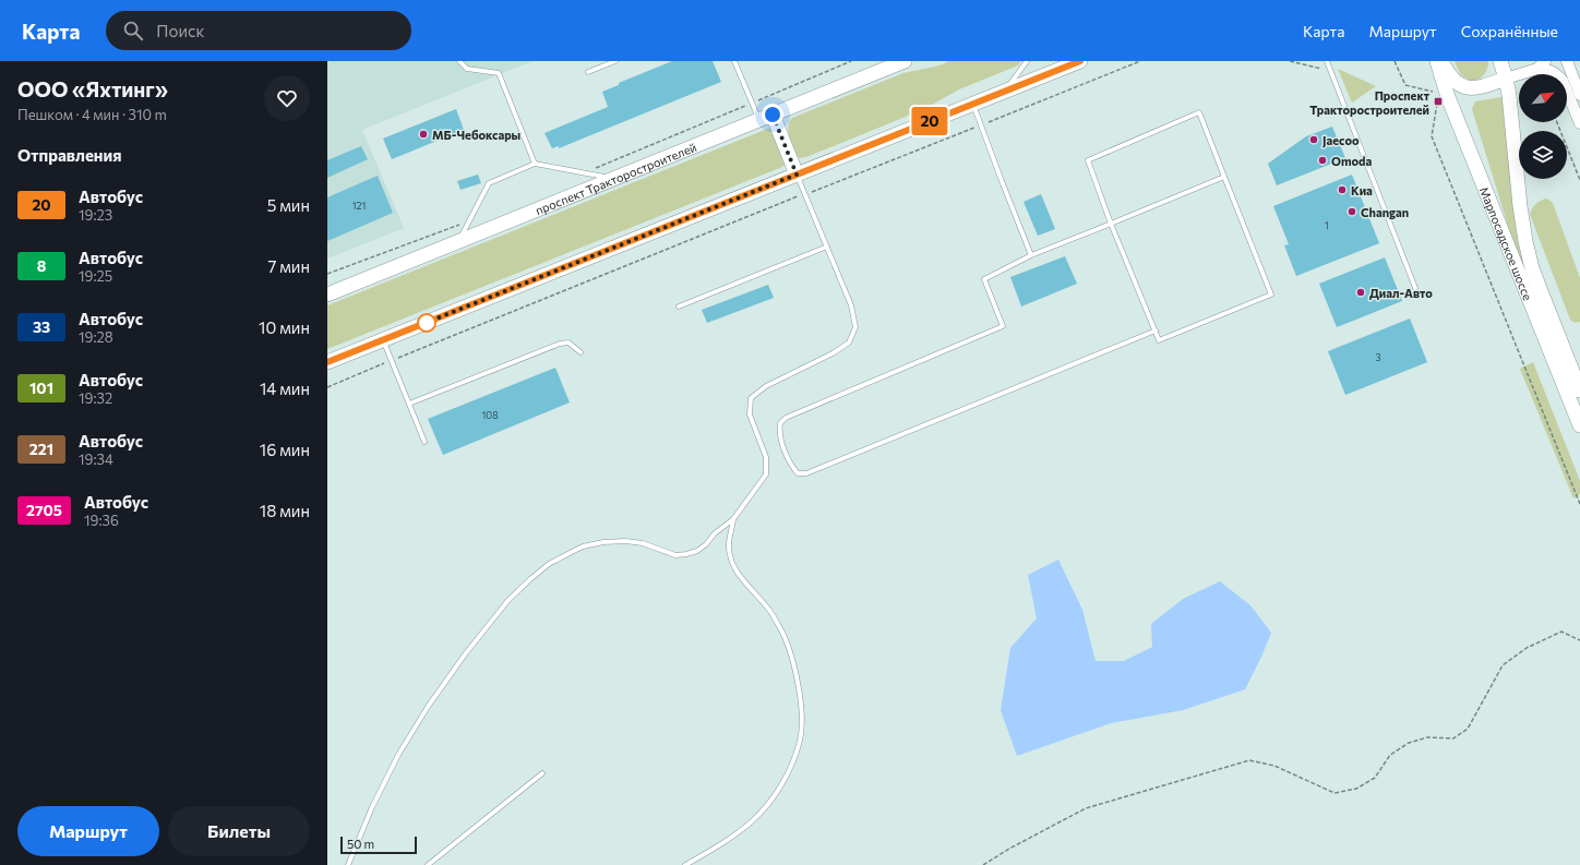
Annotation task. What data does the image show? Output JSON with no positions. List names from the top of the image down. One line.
{"streets":{"main road":["проспект Тракторостроителей","Марпосадское шоссе"]},"places":{"transit":["Проспект Тракторостроителей"],"other":["МБ-Чебоксары","Jaecoo","Omoda","Киа","Changan","Диал-Авто"]},"lines":["bus line 20"],"house_numbers":["121","1","3","108"],"scale_bar":"50 m","north":"top right","page":{"header":"Карта","search":"Поиск","nav":["Карта","Маршрут","Сохранённые"],"heading":[["ООО «Яхтинг»","Пешком · 4 мин · 310 m"],"Отправления"],"on_map":"20","list":[{"mark":"20","name":"Автобус","note":"19:23","value":"5 мин"},{"mark":"8","name":"Автобус","note":"19:25","value":"7 мин"},{"mark":"33","name":"Автобус","note":"19:28","value":"10 мин"},{"mark":"101","name":"Автобус","note":"19:32","value":"14 мин"},{"mark":"221","name":"Автобус","note":"19:34","value":"16 мин"},{"mark":"2705","name":"Автобус","note":"19:36","value":"18 мин"}],"buttons":["Маршрут","Билеты"],"scale":"50 m"}}
